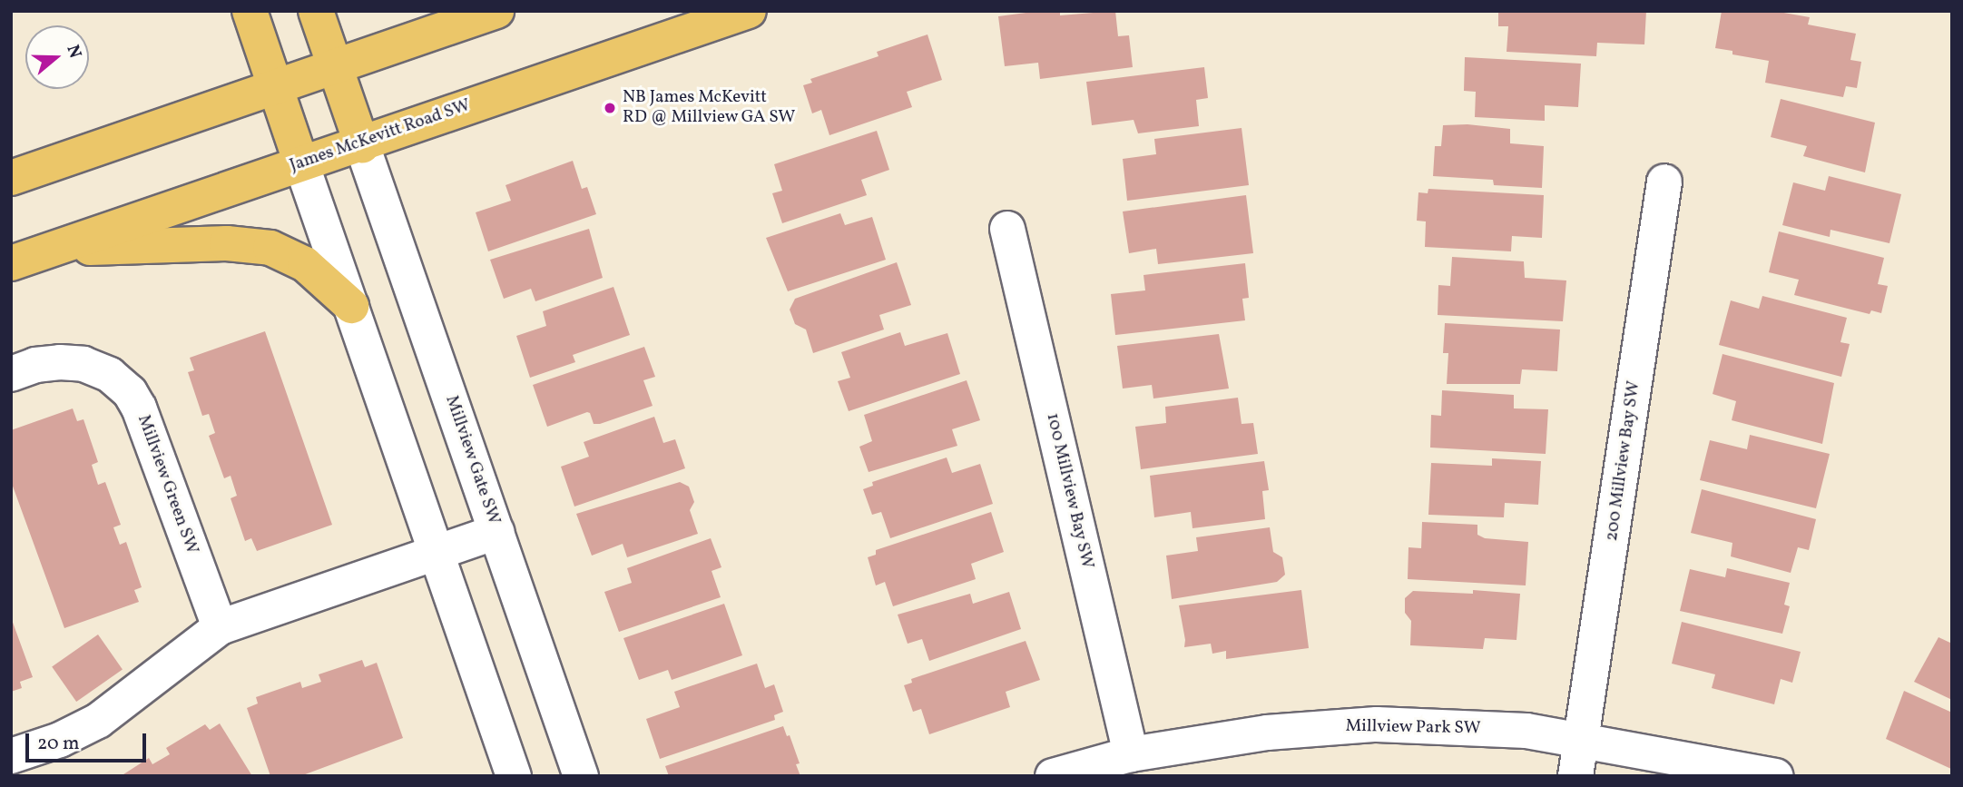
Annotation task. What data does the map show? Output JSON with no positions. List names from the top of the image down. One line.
{"streets":{"main road":["James McKevitt Road SW"],"street":["Millview Gate SW","200 Millview Bay SW","Millview Green SW","100 Millview Bay SW","Millview Park SW"]},"crossings":[["James McKevitt Road SW","Millview Gate SW"],["200 Millview Bay SW","Millview Park SW"],["100 Millview Bay SW","Millview Park SW"]],"places":["NB James McKevitt RD @ Millview GA SW"],"scale_bar":"20 m","north":"right"}
